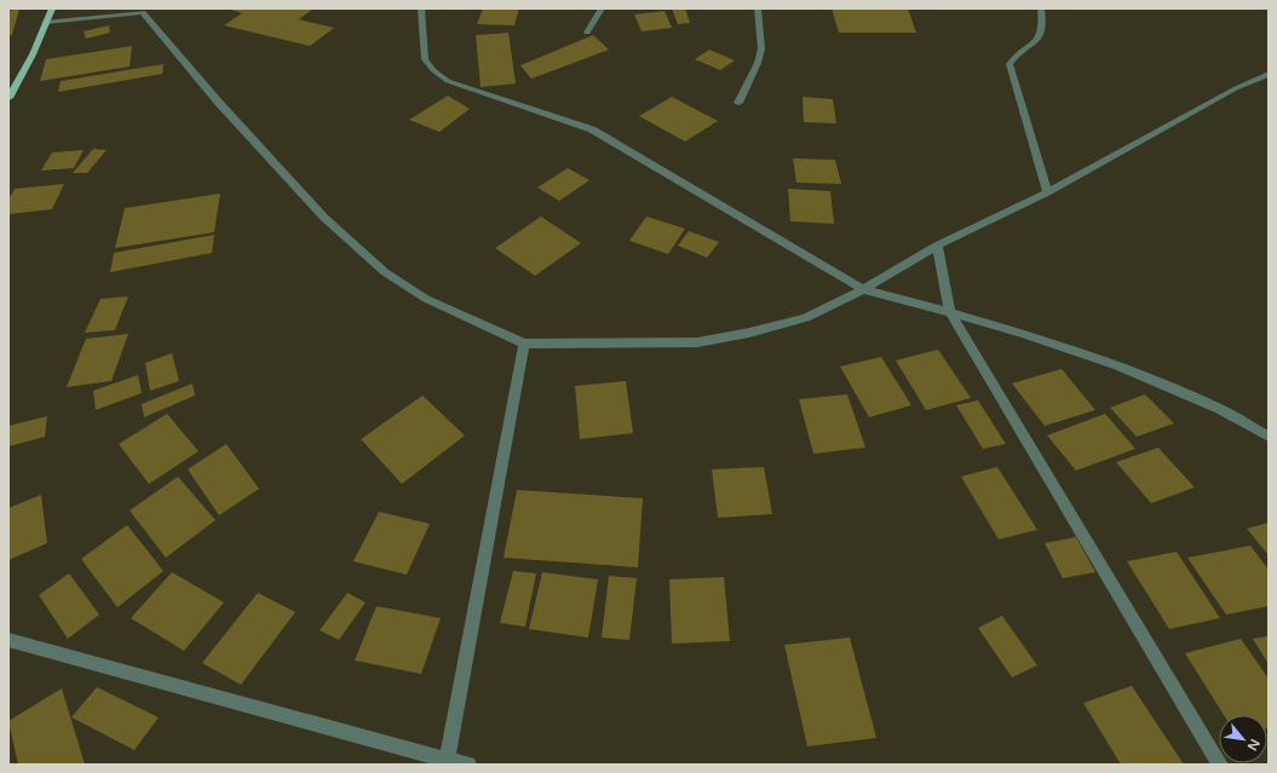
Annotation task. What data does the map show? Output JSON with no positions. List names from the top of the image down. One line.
{"north":"bottom right"}
